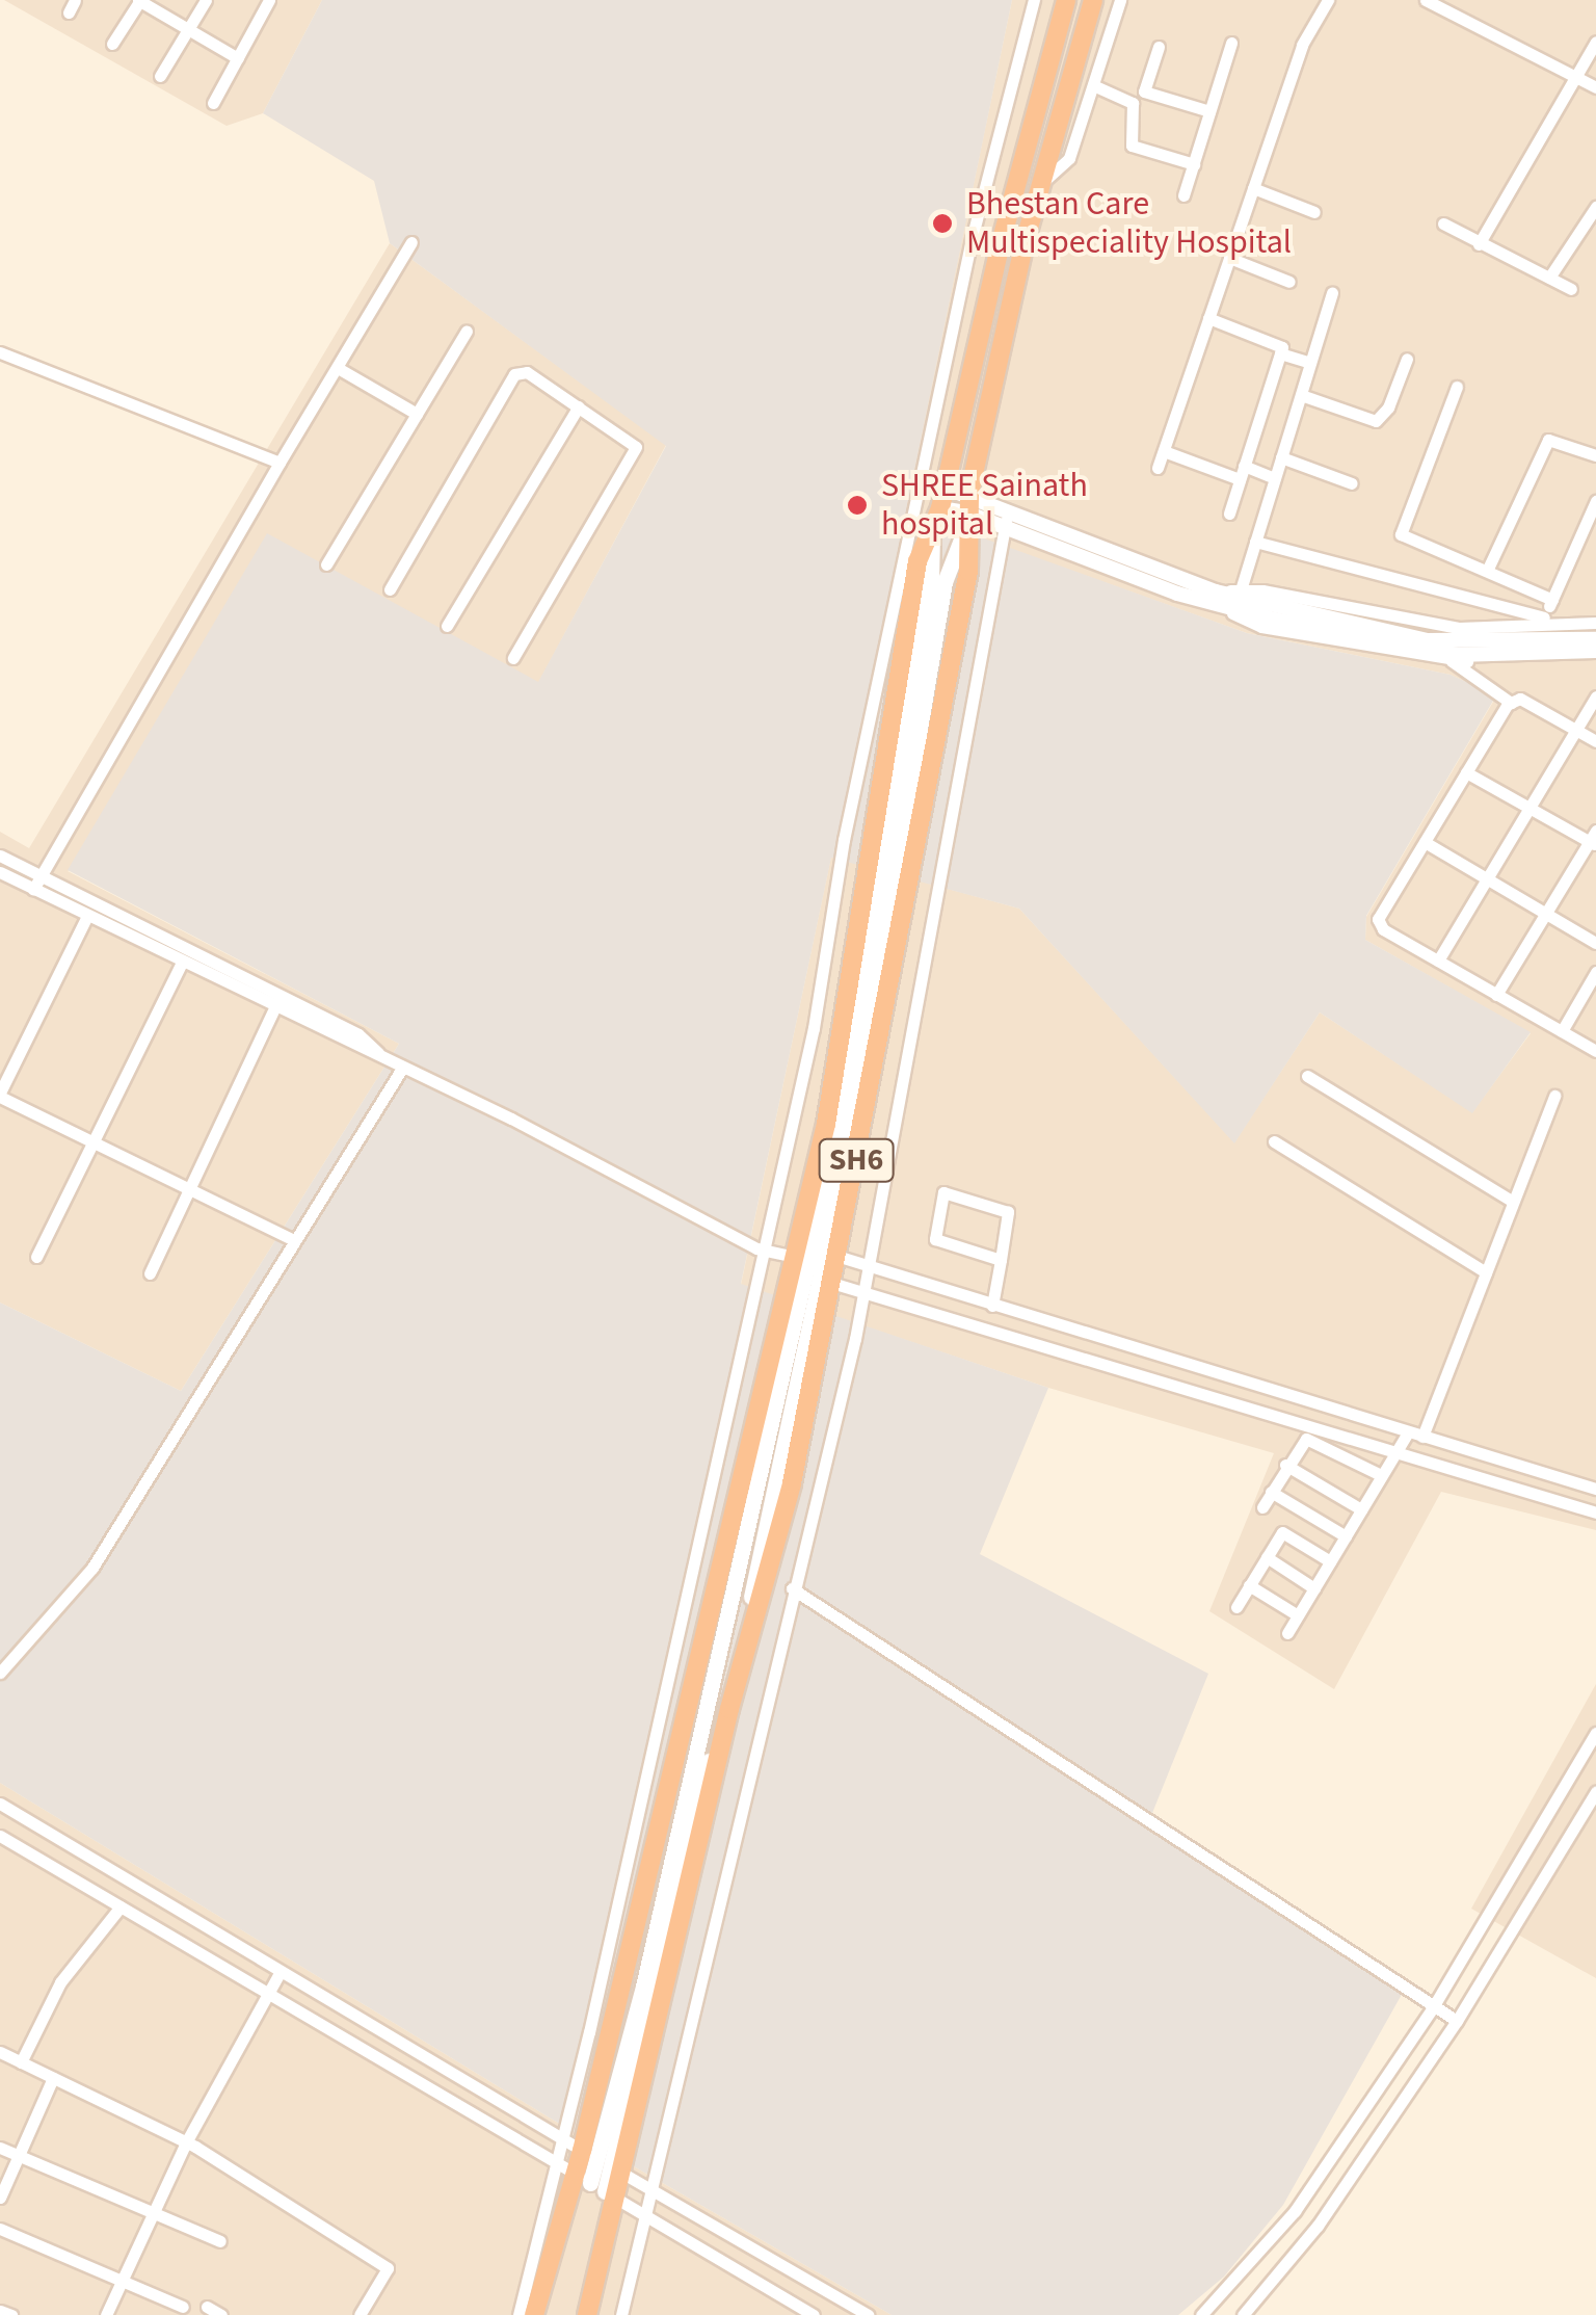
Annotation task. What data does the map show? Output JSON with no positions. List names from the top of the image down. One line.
{"streets":{"highway":["SH6"]},"places":["Bhestan Care Multispeciality Hospital","SHREE Sainath hospital"]}
